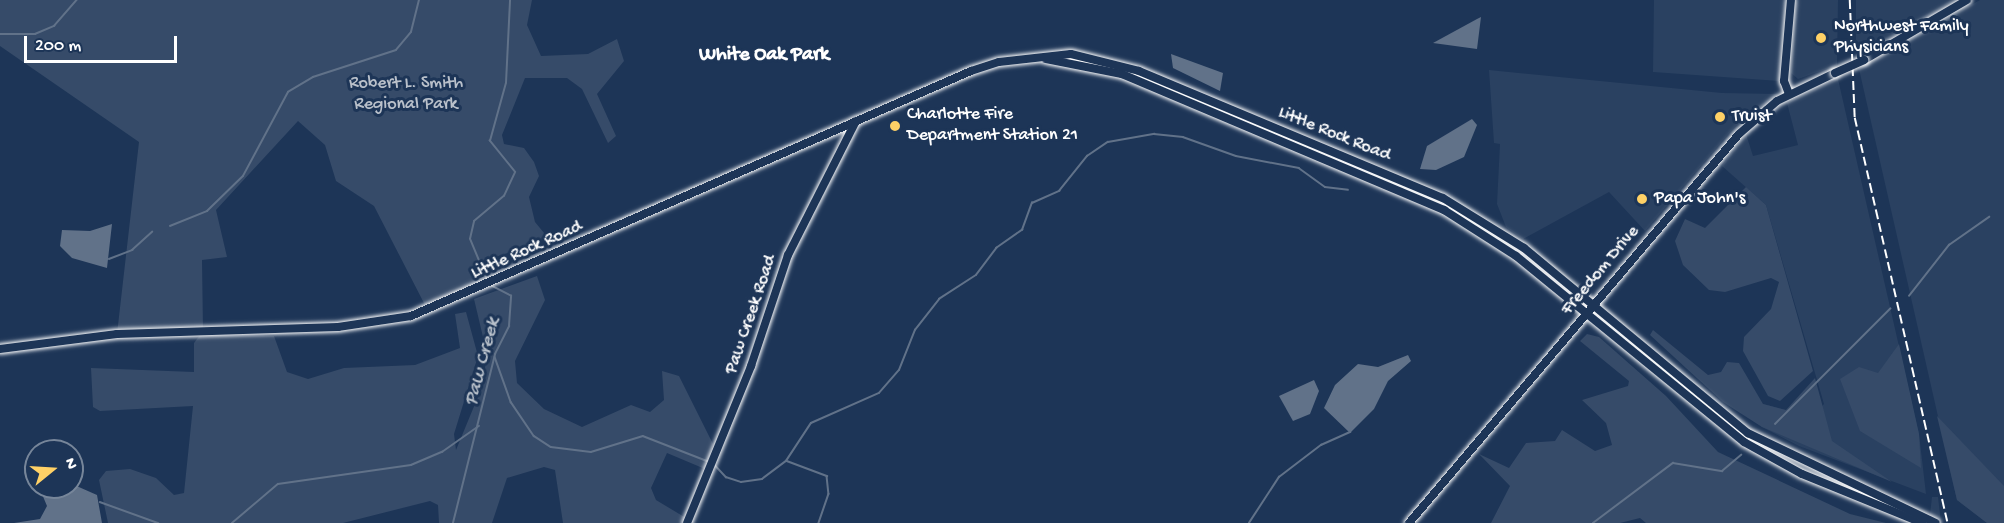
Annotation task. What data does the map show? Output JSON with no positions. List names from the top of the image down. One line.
{"streets":{"main road":["Little Rock Road","Freedom Drive","Paw Creek Road"]},"crossings":[["Little Rock Road","Freedom Drive"],["Little Rock Road","Paw Creek Road"]],"districts":["White Oak Park"],"water":["Paw Creek"],"parks":["Robert L. Smith Regional Park"],"places":["Northwest Family Physicians","Truist","Charlotte Fire Department Station 21","Papa John's"],"scale_bar":"200 m","north":"right"}
